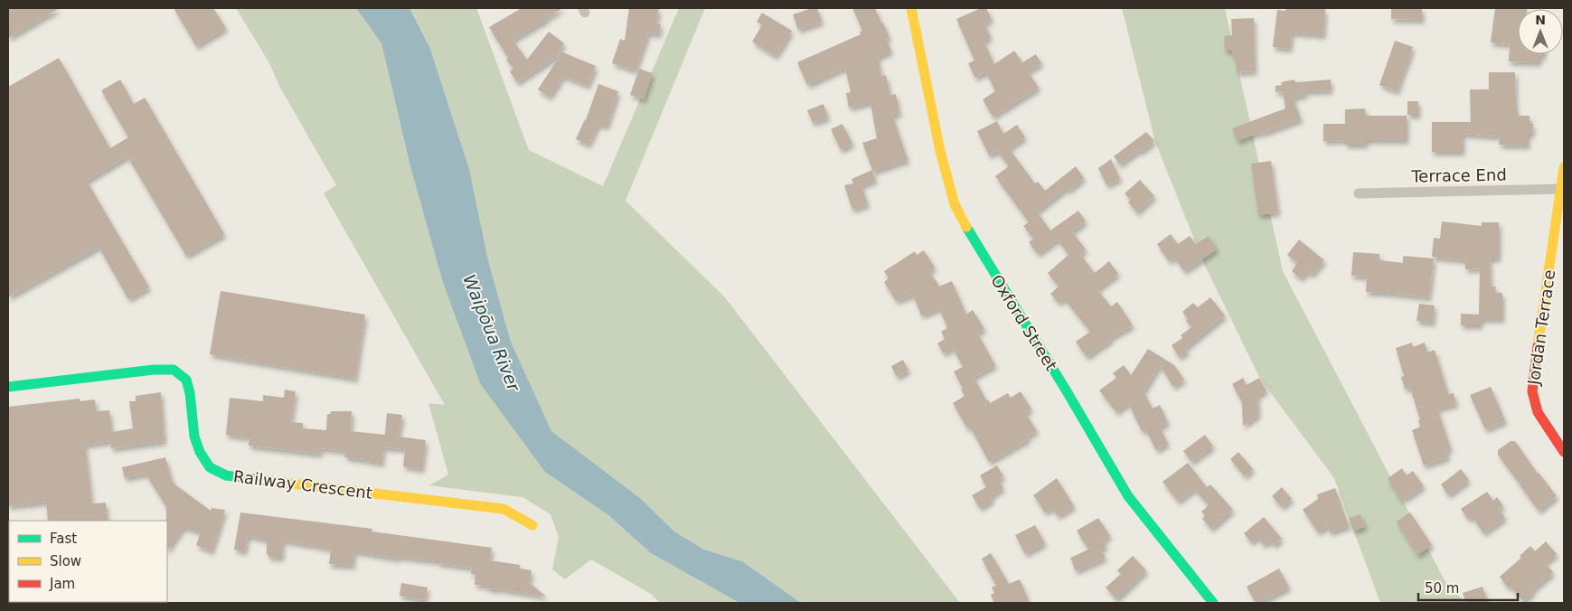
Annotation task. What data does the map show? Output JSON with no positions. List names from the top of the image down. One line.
{"streets":{"street":["Terrace End","Oxford Street","Jordan Terrace","Railway Crescent"]},"crossings":[["Terrace End","Jordan Terrace"]],"water":["Waipōua River"],"legend":["Fast","Slow","Jam"],"scale_bar":"50 m","north":"top"}
